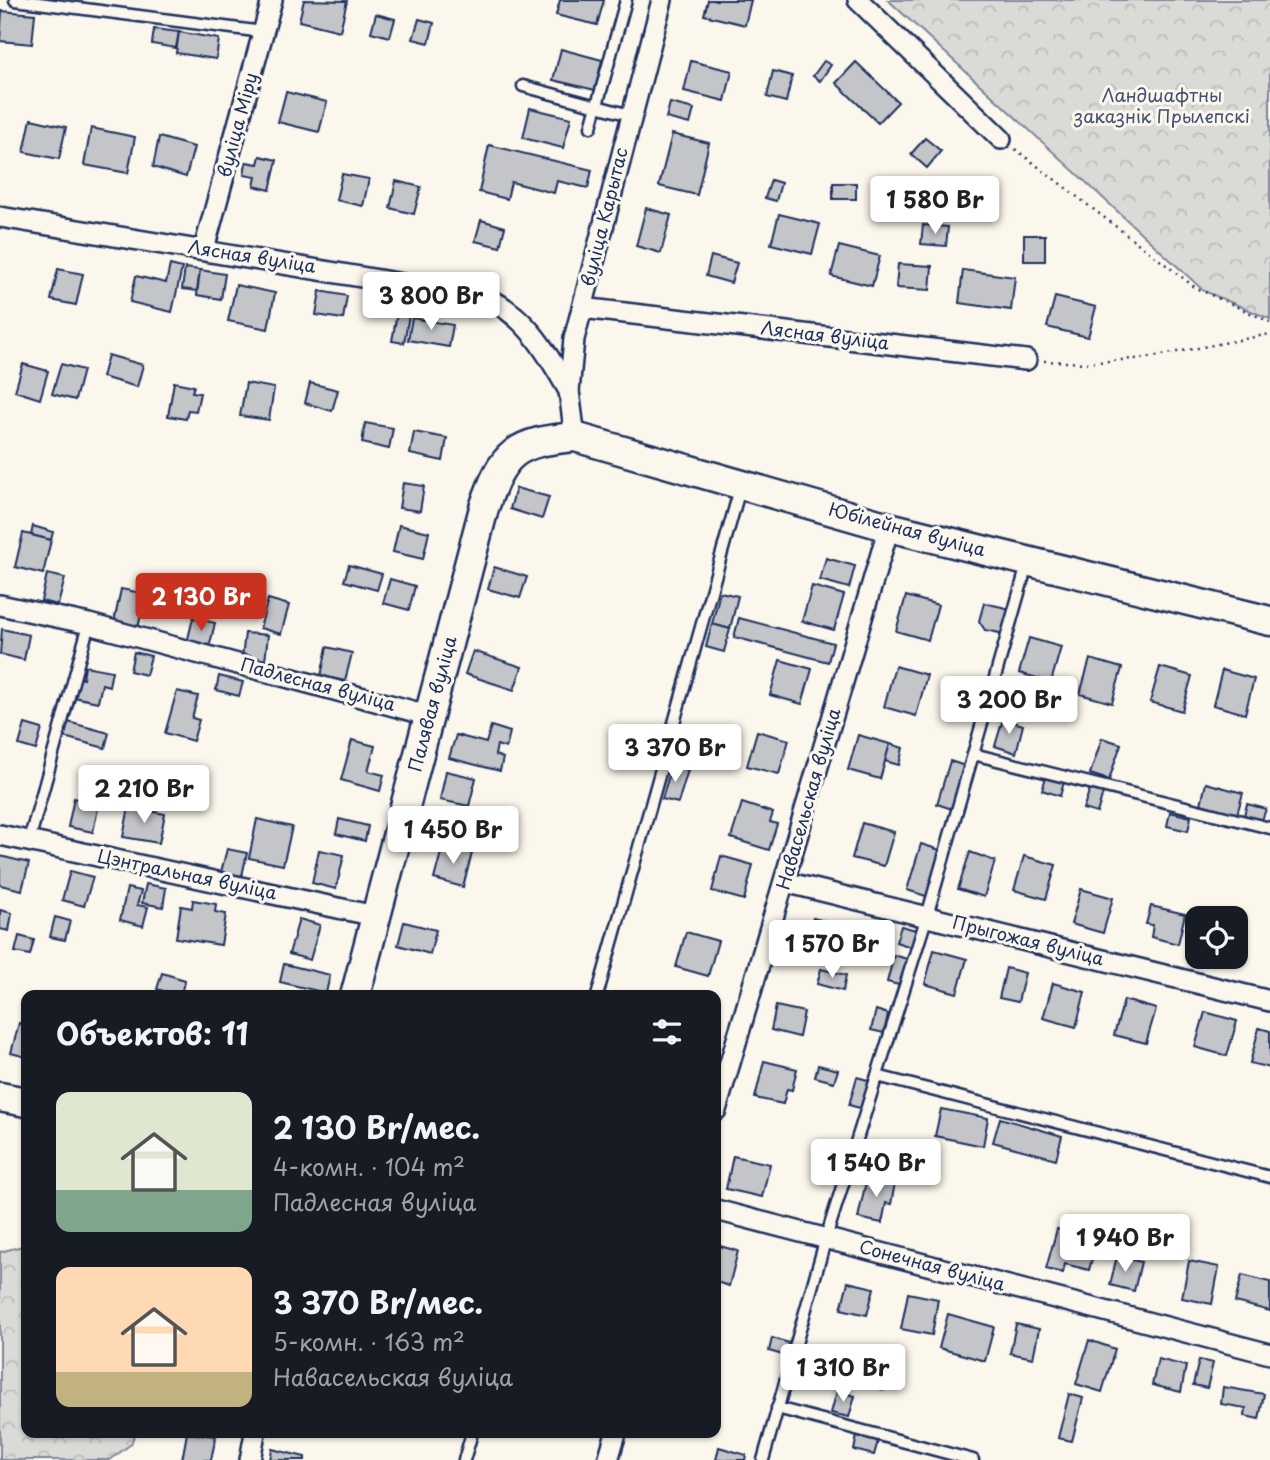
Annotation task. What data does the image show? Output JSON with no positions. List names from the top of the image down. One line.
{"streets":{"main road":["Юбілейная вуліца","Палявая вуліца"],"street":["вуліца Міру","вуліца Карытас","Лясная вуліца","Падлесная вуліца","Навасельская вуліца","Цэнтральная вуліца","Прыгожая вуліца","Сонечная вуліца"]},"crossings":[["вуліца Міру","Лясная вуліца"],["вуліца Карытас","Лясная вуліца"],["вуліца Карытас","Юбілейная вуліца"],["Юбілейная вуліца","Палявая вуліца"],["Юбілейная вуліца","Навасельская вуліца"],["Падлесная вуліца","Палявая вуліца"],["Палявая вуліца","Цэнтральная вуліца"],["Навасельская вуліца","Прыгожая вуліца"]],"parks":["Ландшафтны заказнік Прылепскі"],"page":{"price":["1 580 Br","3 800 Br","2 130 Br","3 200 Br","3 370 Br","2 210 Br","1 450 Br","1 570 Br","1 540 Br","1 940 Br","1 310 Br"],"heading":"Объектов: 11","list":[{"name":"2 130 Br/мес.","note":"4-комн. · 104 m² · Падлесная вуліца"},{"name":"3 370 Br/мес.","note":"5-комн. · 163 m² · Навасельская вуліца"}]}}
